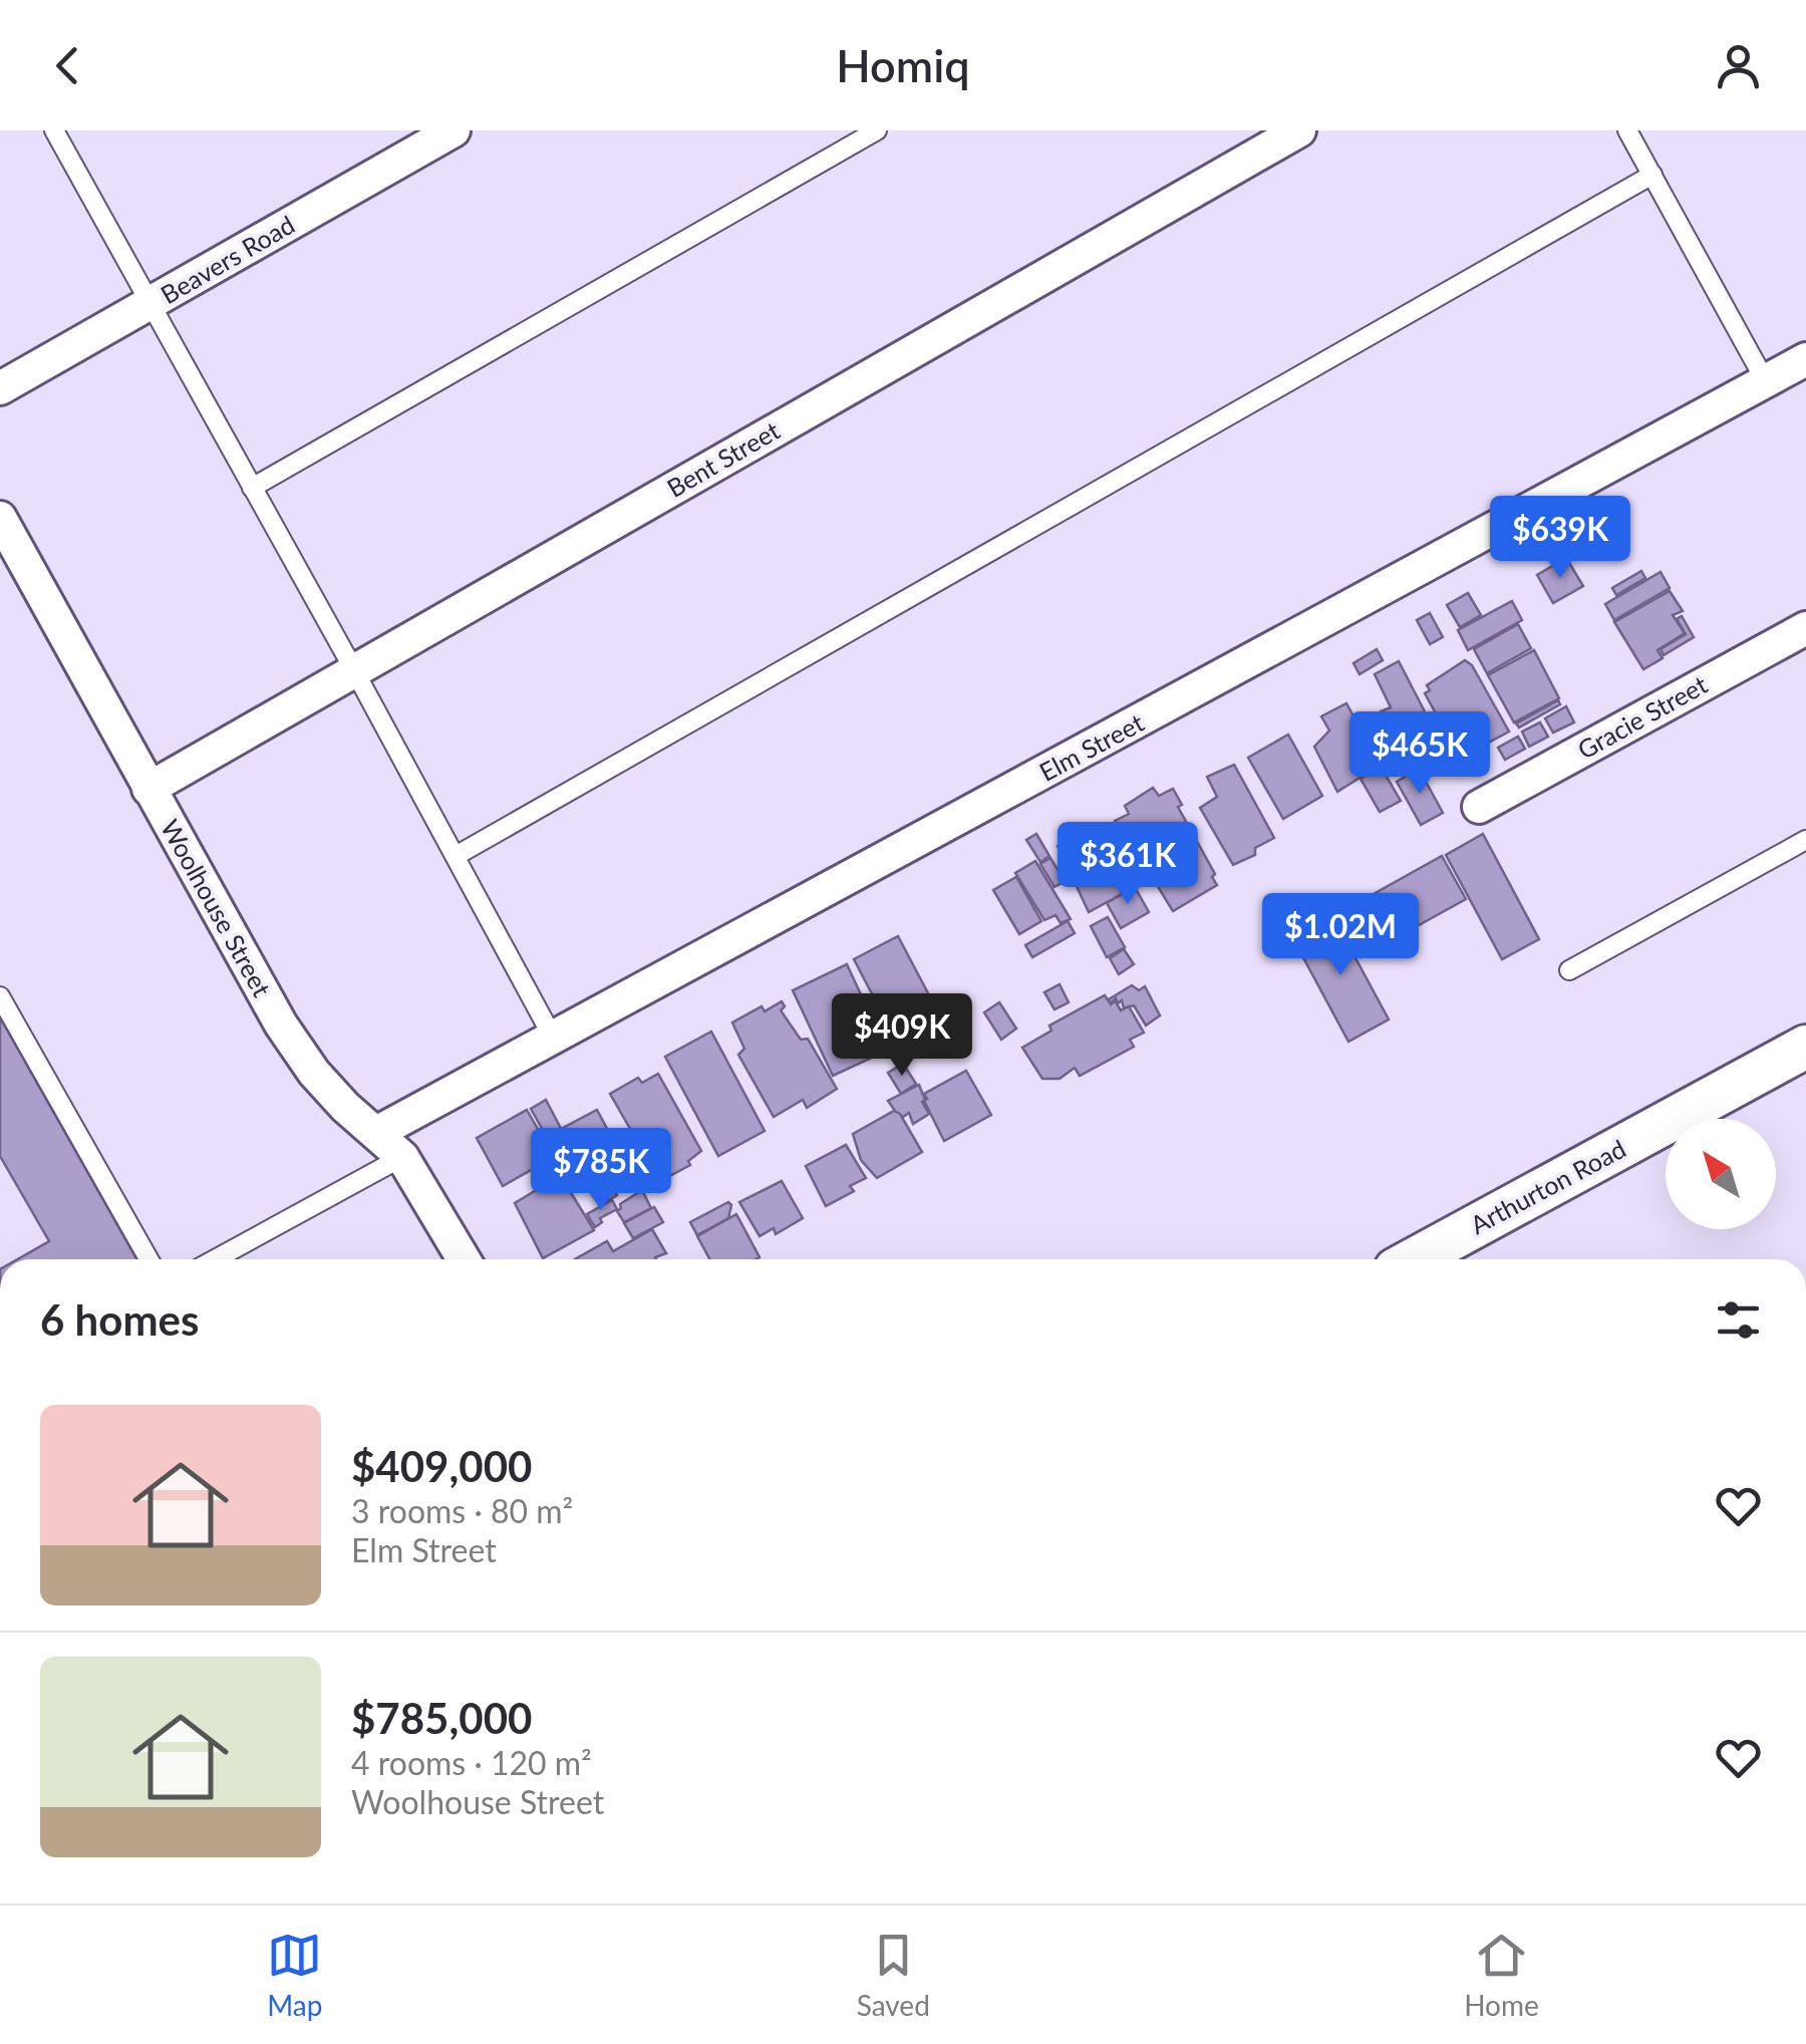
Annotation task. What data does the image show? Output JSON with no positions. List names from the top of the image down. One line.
{"streets":{"street":["Beavers Road","Bent Street","Gracie Street","Elm Street","Woolhouse Street","Arthurton Road"]},"crossings":[["Bent Street","Woolhouse Street"],["Elm Street","Woolhouse Street"]],"north":"top left","page":{"header":"Homiq","price":["$639K","$465K","$361K","$1.02M","$409K","$785K"],"heading":"6 homes","list":[{"name":"$409,000","note":"3 rooms · 80 m² · Elm Street"},{"name":"$785,000","note":"4 rooms · 120 m² · Woolhouse Street"}],"tabs":["Map","Saved","Home"]}}
